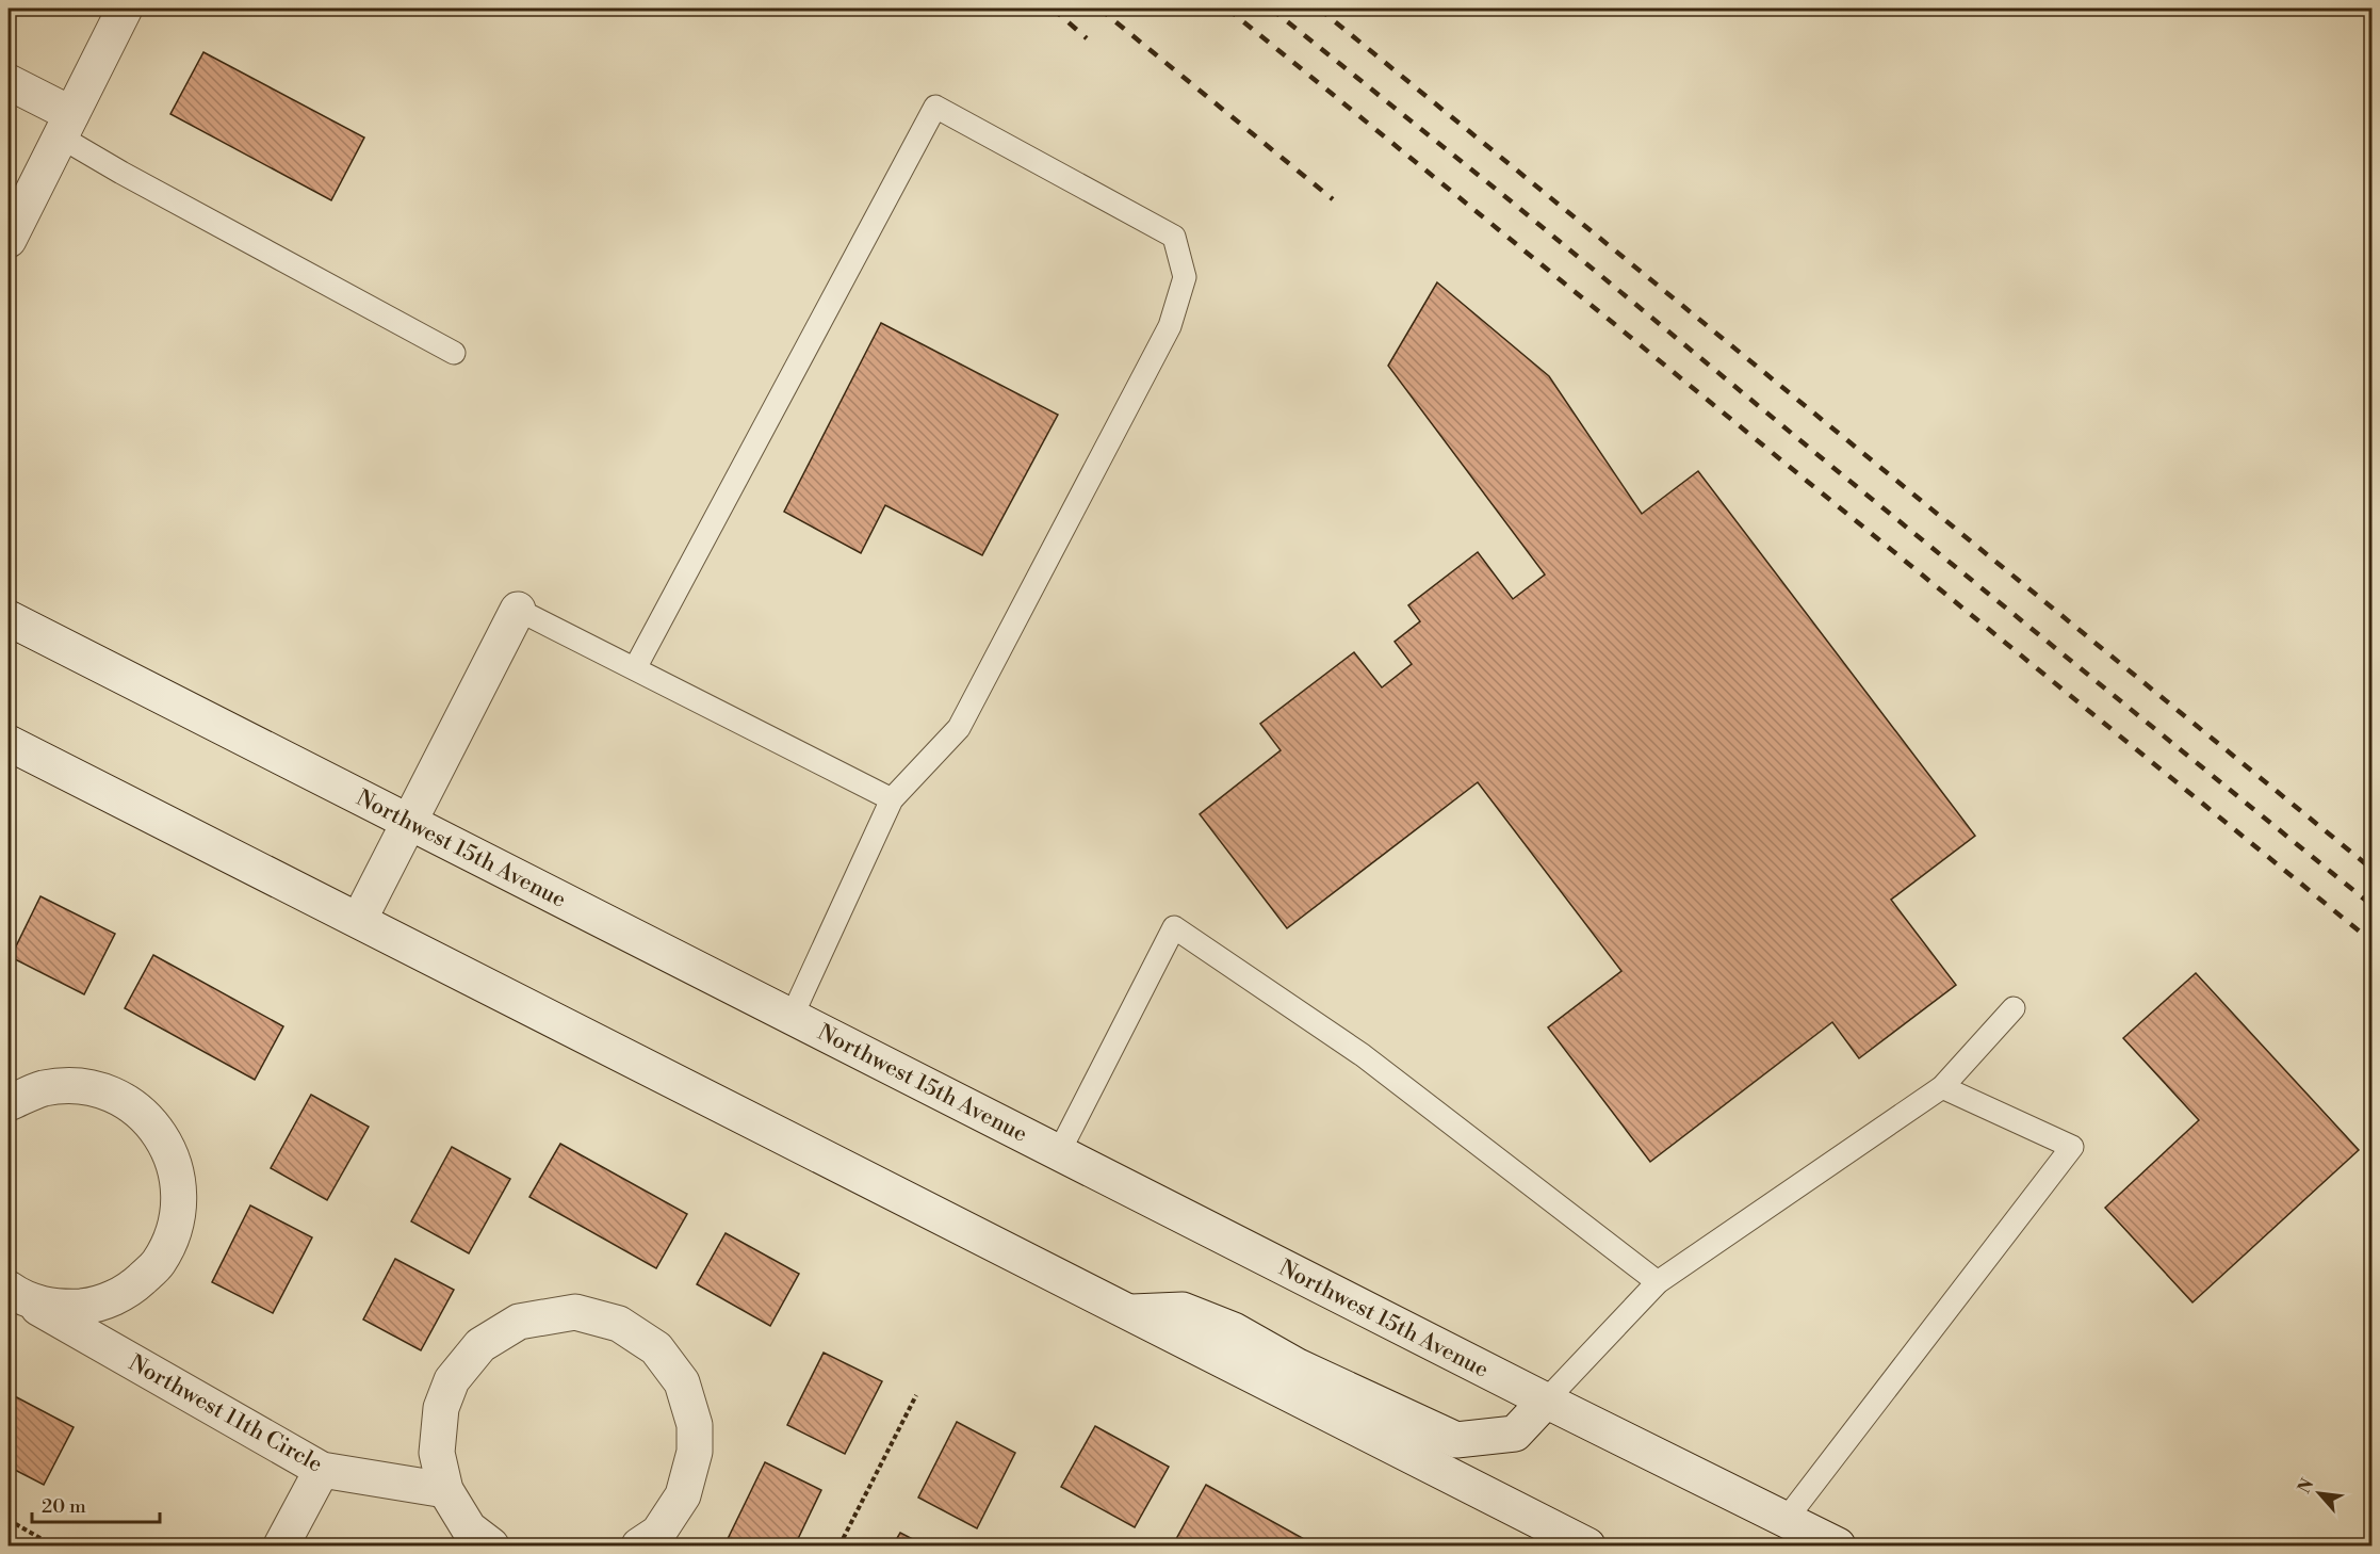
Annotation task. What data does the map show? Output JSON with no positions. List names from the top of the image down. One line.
{"streets":{"street":["Northwest 15th Avenue","Northwest 11th Circle"]},"scale_bar":"20 m","north":"top left"}
